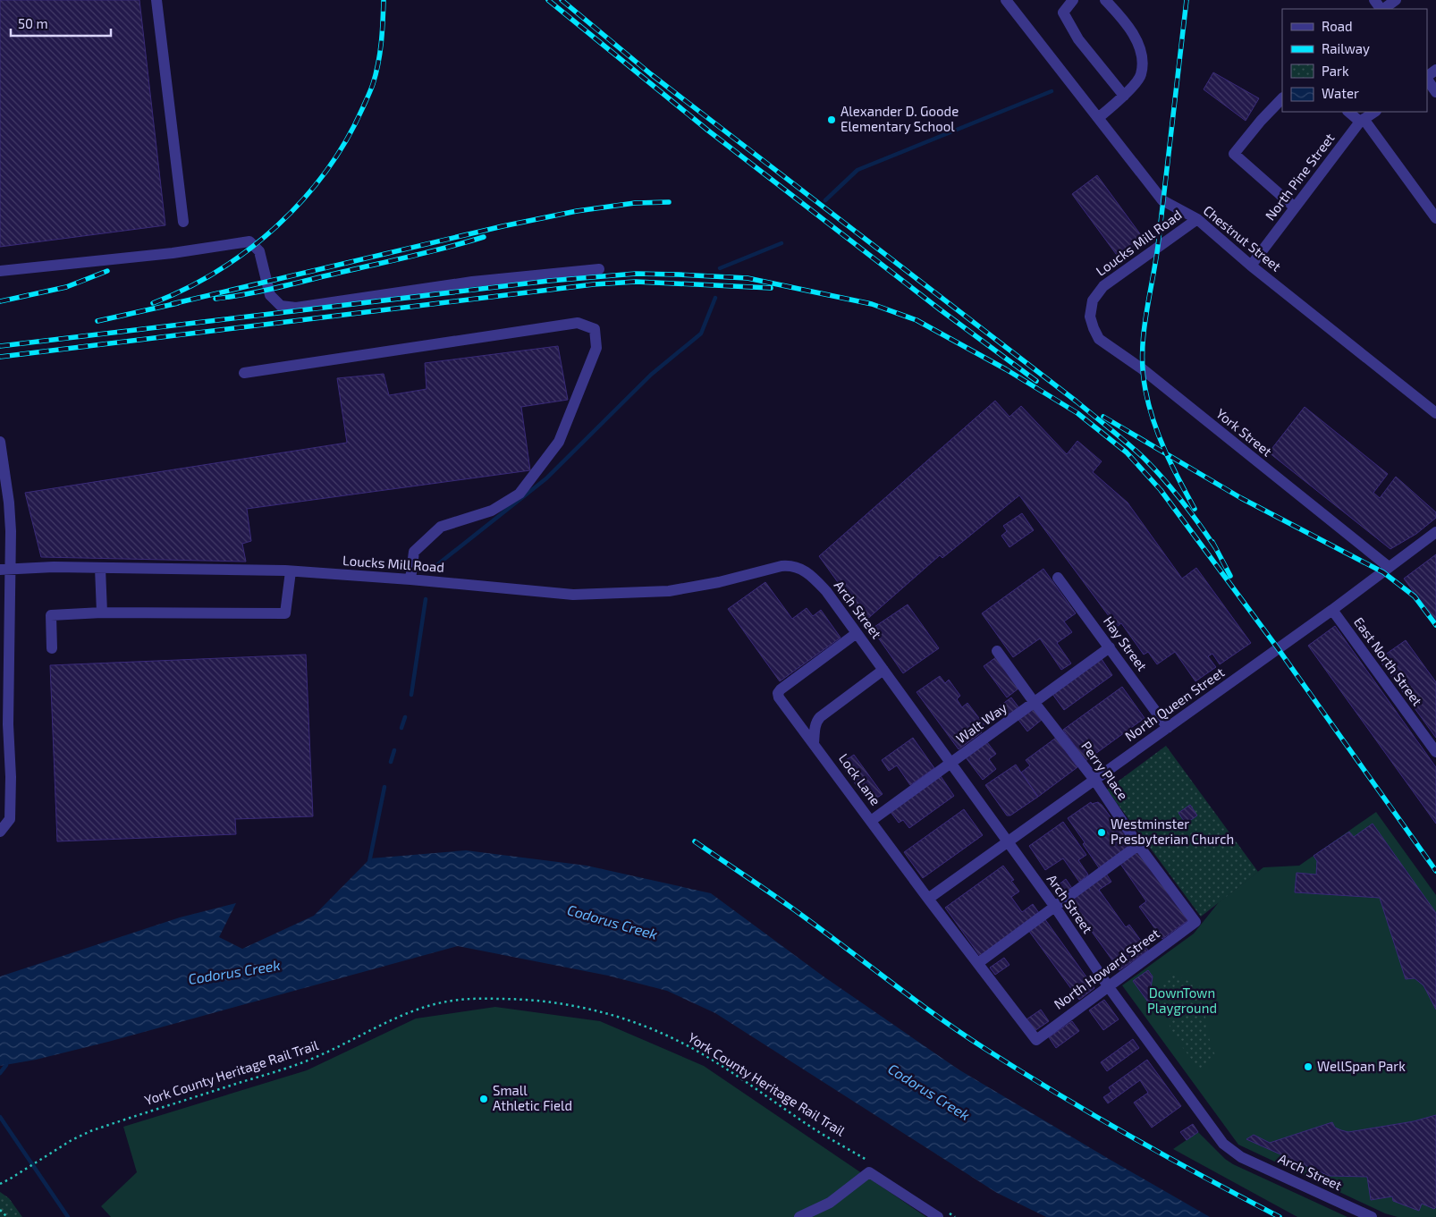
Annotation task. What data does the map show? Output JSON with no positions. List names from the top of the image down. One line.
{"streets":{"street":["North Pine Street","Chestnut Street","Loucks Mill Road","York Street","Arch Street","Hay Street","East North Street","North Queen Street","Walt Way","Perry Place","Lock Lane","North Howard Street"],"path":["York County Heritage Rail Trail"]},"crossings":[["North Pine Street","Chestnut Street"],["Chestnut Street","Loucks Mill Road"],["Loucks Mill Road","York Street"],["Loucks Mill Road","Arch Street"],["York Street","North Queen Street"],["Arch Street","North Queen Street"],["Arch Street","Walt Way"],["Arch Street","Lock Lane"],["Arch Street","North Howard Street"],["Hay Street","North Queen Street"],["Hay Street","Walt Way"],["East North Street","North Queen Street"],["North Queen Street","Perry Place"],["North Queen Street","Lock Lane"],["Walt Way","Perry Place"],["Walt Way","Lock Lane"],["Perry Place","North Howard Street"],["Lock Lane","North Howard Street"]],"water":["Codorus Creek"],"parks":["DownTown Playground"],"places":["Alexander D. Goode Elementary School","Westminster Presbyterian Church","WellSpan Park","Small Athletic Field"],"legend":["Road","Railway","Park","Water"],"scale_bar":"50 m"}
